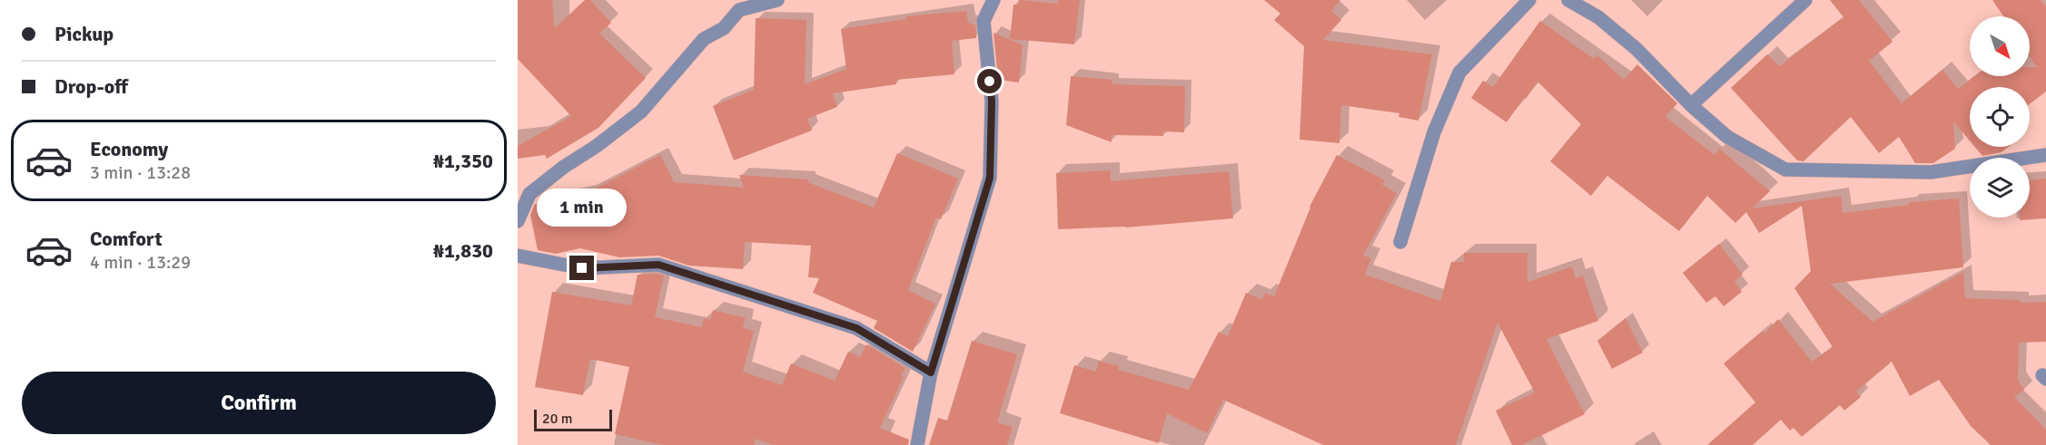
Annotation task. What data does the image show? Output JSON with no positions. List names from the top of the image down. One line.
{"scale_bar":"20 m","north":"bottom right","page":{"banner":["Pickup","Drop-off"],"list":[{"name":"Economy","note":"3 min · 13:28","value":"₦1,350"},{"name":"Comfort","note":"4 min · 13:29","value":"₦1,830"}],"bubble":"1 min","buttons":"Confirm","scale":"20 m"}}
